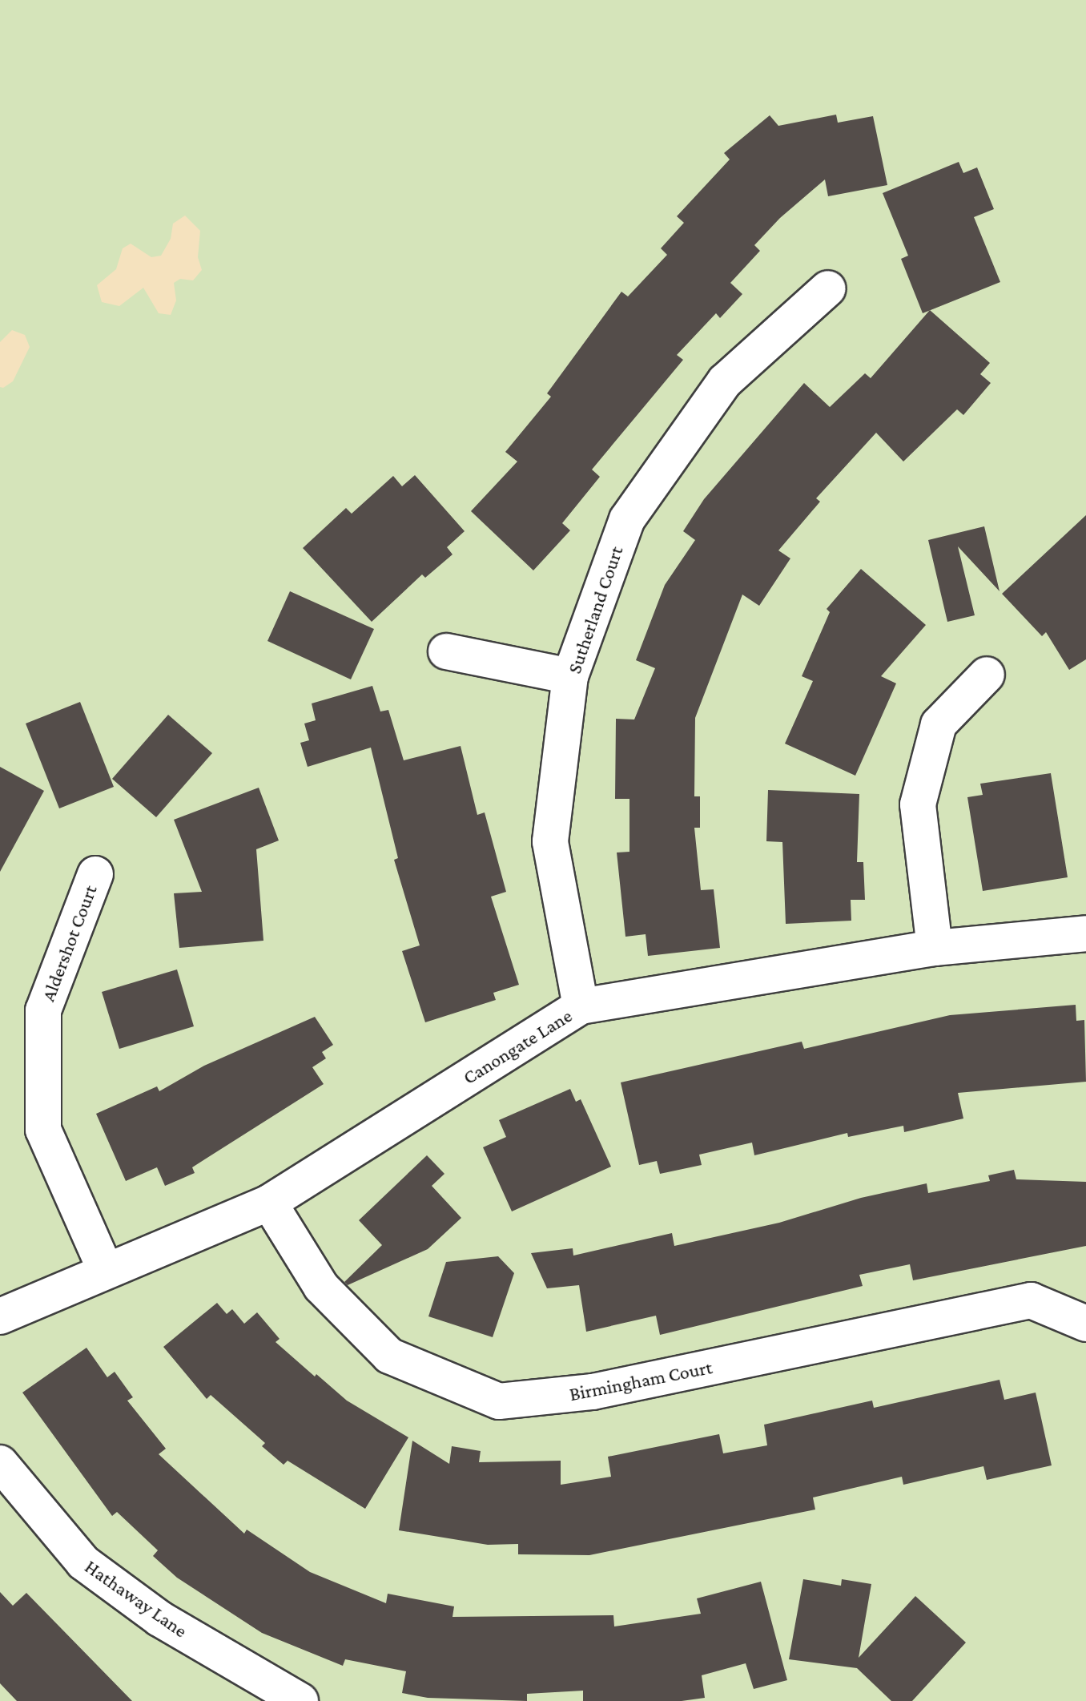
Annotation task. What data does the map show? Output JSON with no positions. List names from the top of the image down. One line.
{"streets":{"street":["Sutherland Court","Aldershot Court","Canongate Lane","Birmingham Court","Hathaway Lane"]},"crossings":[["Sutherland Court","Canongate Lane"],["Aldershot Court","Canongate Lane"],["Canongate Lane","Birmingham Court"]]}
